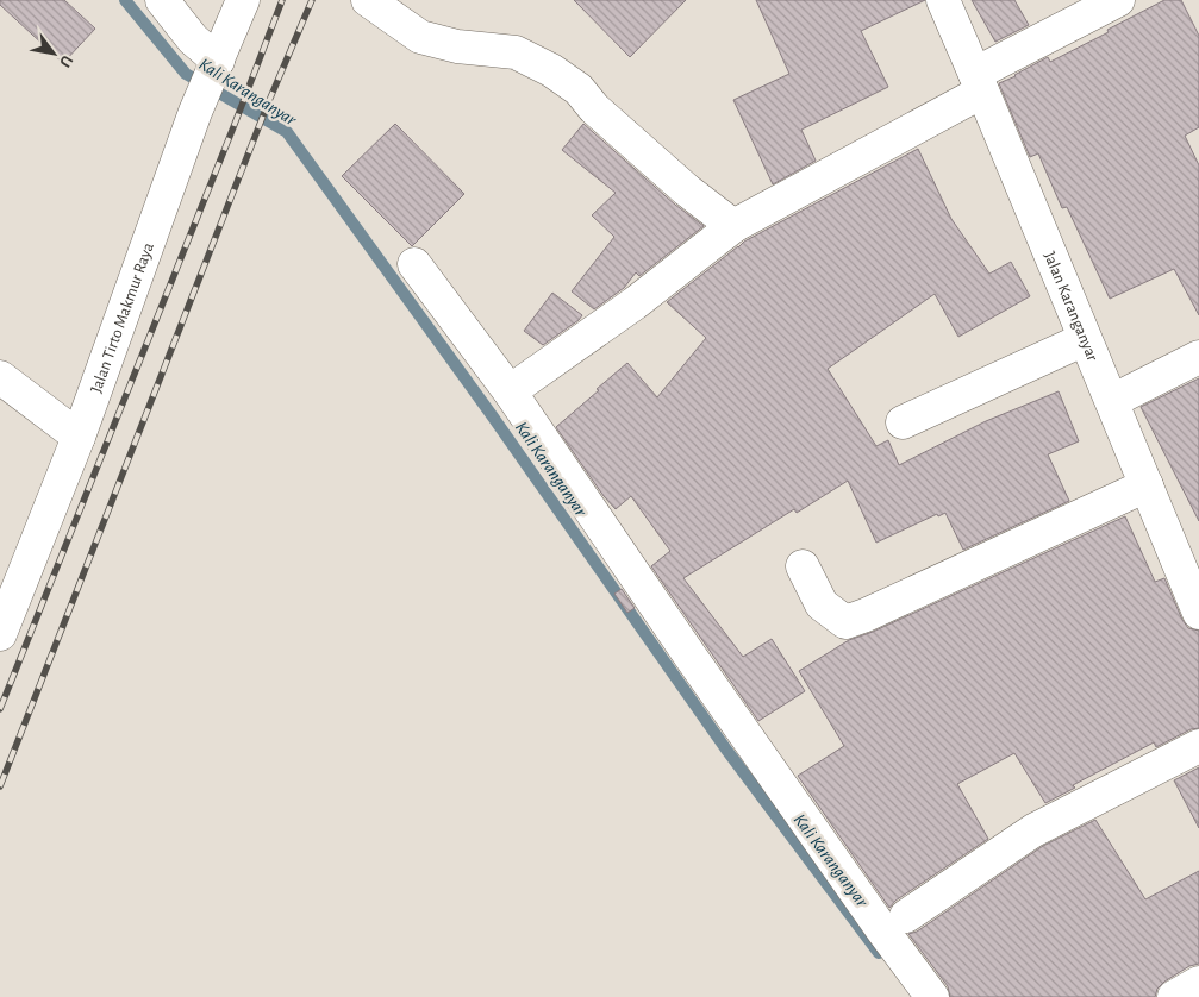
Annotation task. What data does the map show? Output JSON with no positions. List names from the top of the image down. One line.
{"streets":{"street":["Jalan Karanganyar","Jalan Tirto Makmur Raya"]},"water":["Kali Karanganyar"],"north":"bottom right"}
